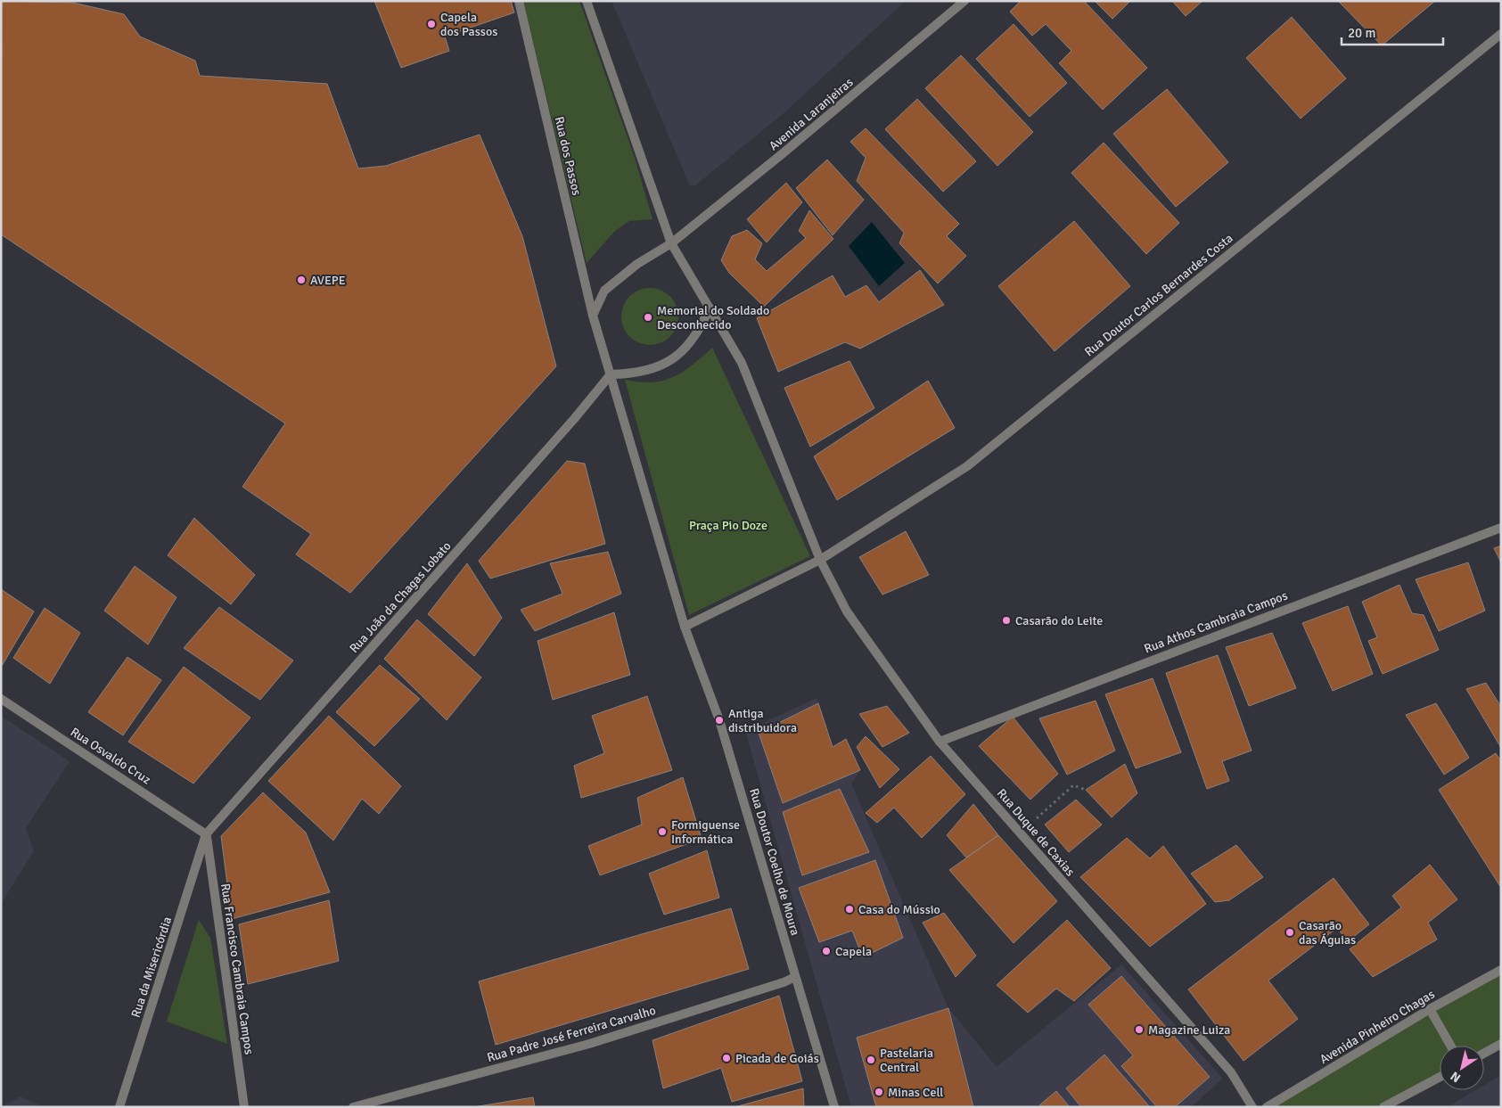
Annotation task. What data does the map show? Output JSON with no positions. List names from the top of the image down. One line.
{"streets":{"street":["Avenida Laranjeiras","Rua dos Passos","Rua Doutor Carlos Bernardes Costa","Rua João da Chagas Lobato","Rua Athos Cambraia Campos","Rua Osvaldo Cruz","Rua Duque de Caxias","Rua Doutor Coelho de Moura","Rua da Misericórdia","Rua Francisco Cambraia Campos","Avenida Pinheiro Chagas","Rua Padre José Ferreira Carvalho"]},"crossings":[["Avenida Laranjeiras","Rua dos Passos"],["Avenida Laranjeiras","Rua João da Chagas Lobato"],["Rua dos Passos","Rua João da Chagas Lobato"],["Rua Doutor Carlos Bernardes Costa","Rua Duque de Caxias"],["Rua João da Chagas Lobato","Rua Osvaldo Cruz"],["Rua João da Chagas Lobato","Rua da Misericórdia"],["Rua João da Chagas Lobato","Rua Francisco Cambraia Campos"],["Rua Athos Cambraia Campos","Rua Duque de Caxias"],["Rua Osvaldo Cruz","Rua da Misericórdia"],["Rua Osvaldo Cruz","Rua Francisco Cambraia Campos"],["Rua Doutor Coelho de Moura","Rua Padre José Ferreira Carvalho"],["Rua da Misericórdia","Rua Francisco Cambraia Campos"]],"parks":["Praça Pio Doze"],"places":["Capela dos Passos","AVEPE","Memorial do Soldado Desconhecido","Casarão do Leite","Antiga distribuidora","Formiguense Informática","Casa do Mússio","Casarão das Águias","Capela","Magazine Luiza","Picada de Goiás","Pastelaria Central","Minas Cell"],"scale_bar":"20 m","north":"bottom left"}
